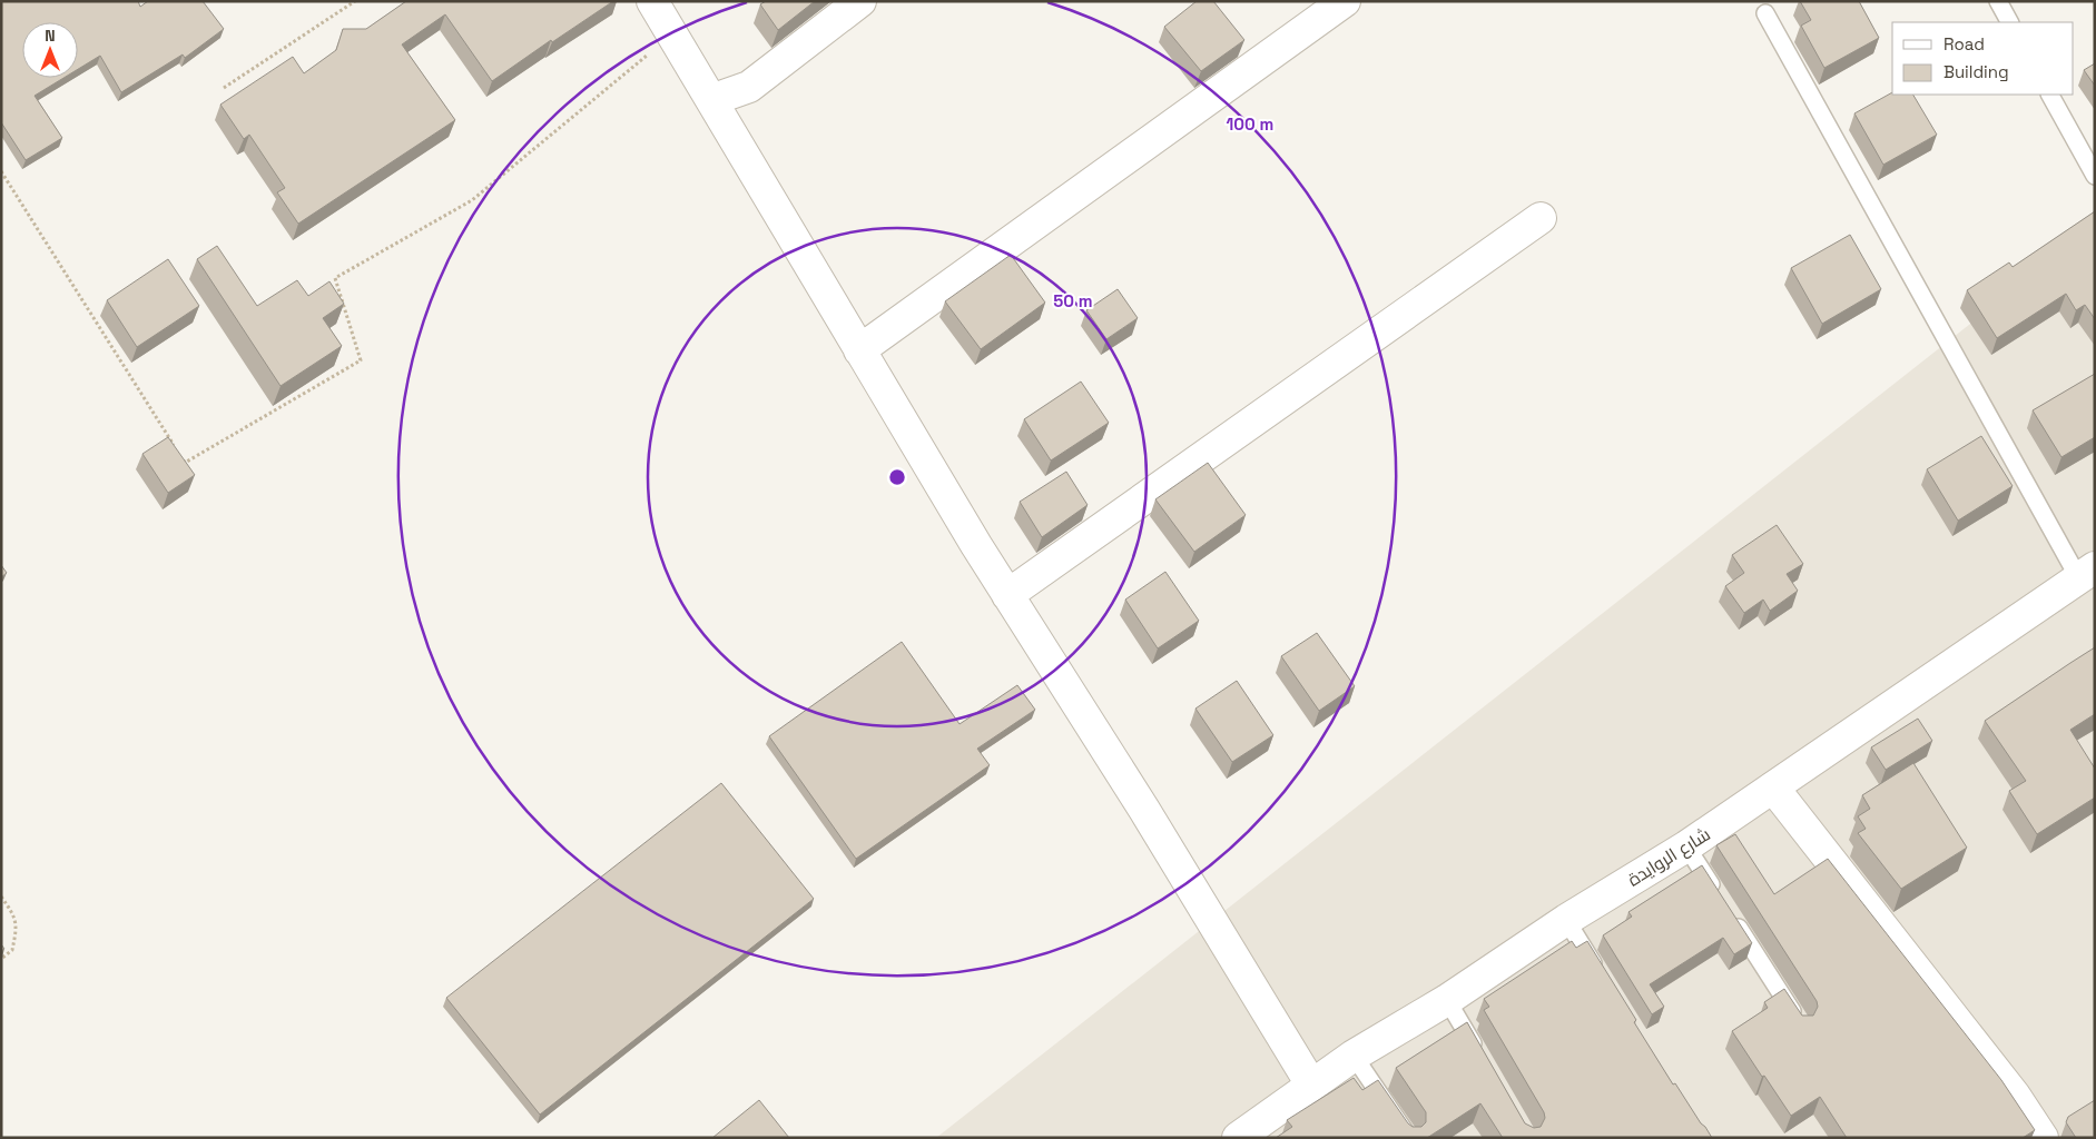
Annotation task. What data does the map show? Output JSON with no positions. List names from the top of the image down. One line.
{"streets":{"street":["شارع الروايدة"]},"legend":["Road","Building"],"north":"top","rings":["100 m","50 m"]}
